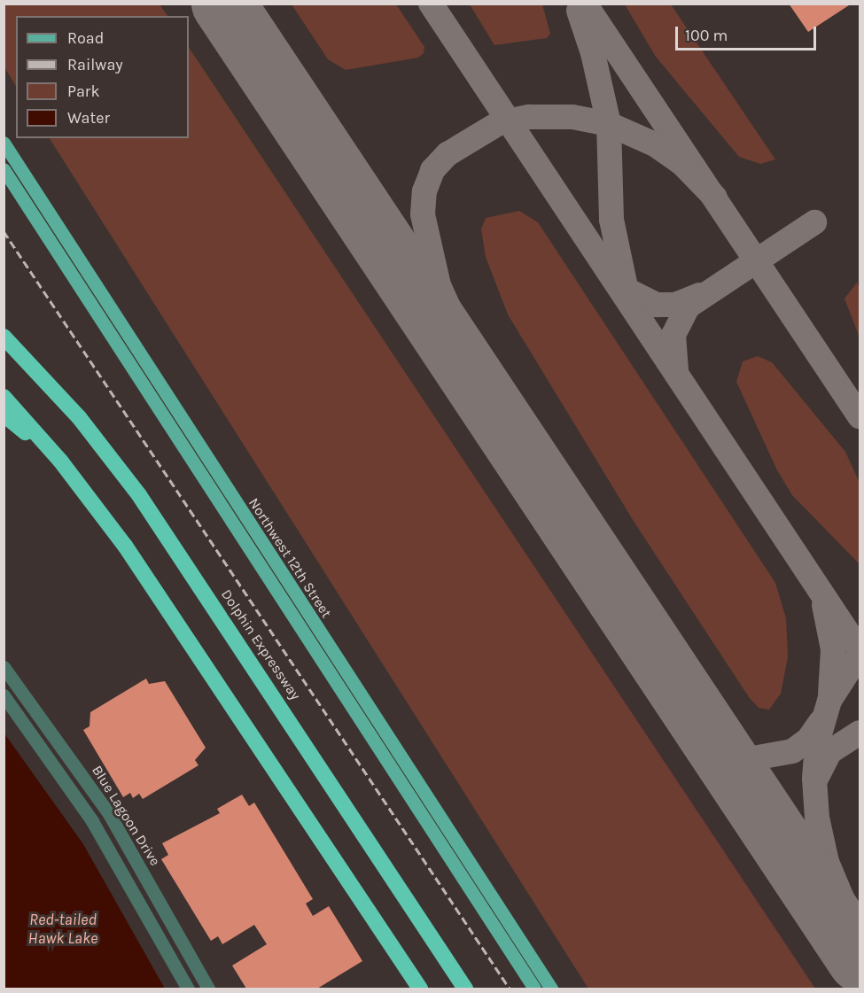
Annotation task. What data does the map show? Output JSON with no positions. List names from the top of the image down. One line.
{"streets":{"highway":["Dolphin Expressway"],"main road":["Northwest 12th Street"],"street":["Blue Lagoon Drive"]},"water":["Red-tailed Hawk Lake"],"legend":["Road","Railway","Park","Water"],"scale_bar":"100 m"}
